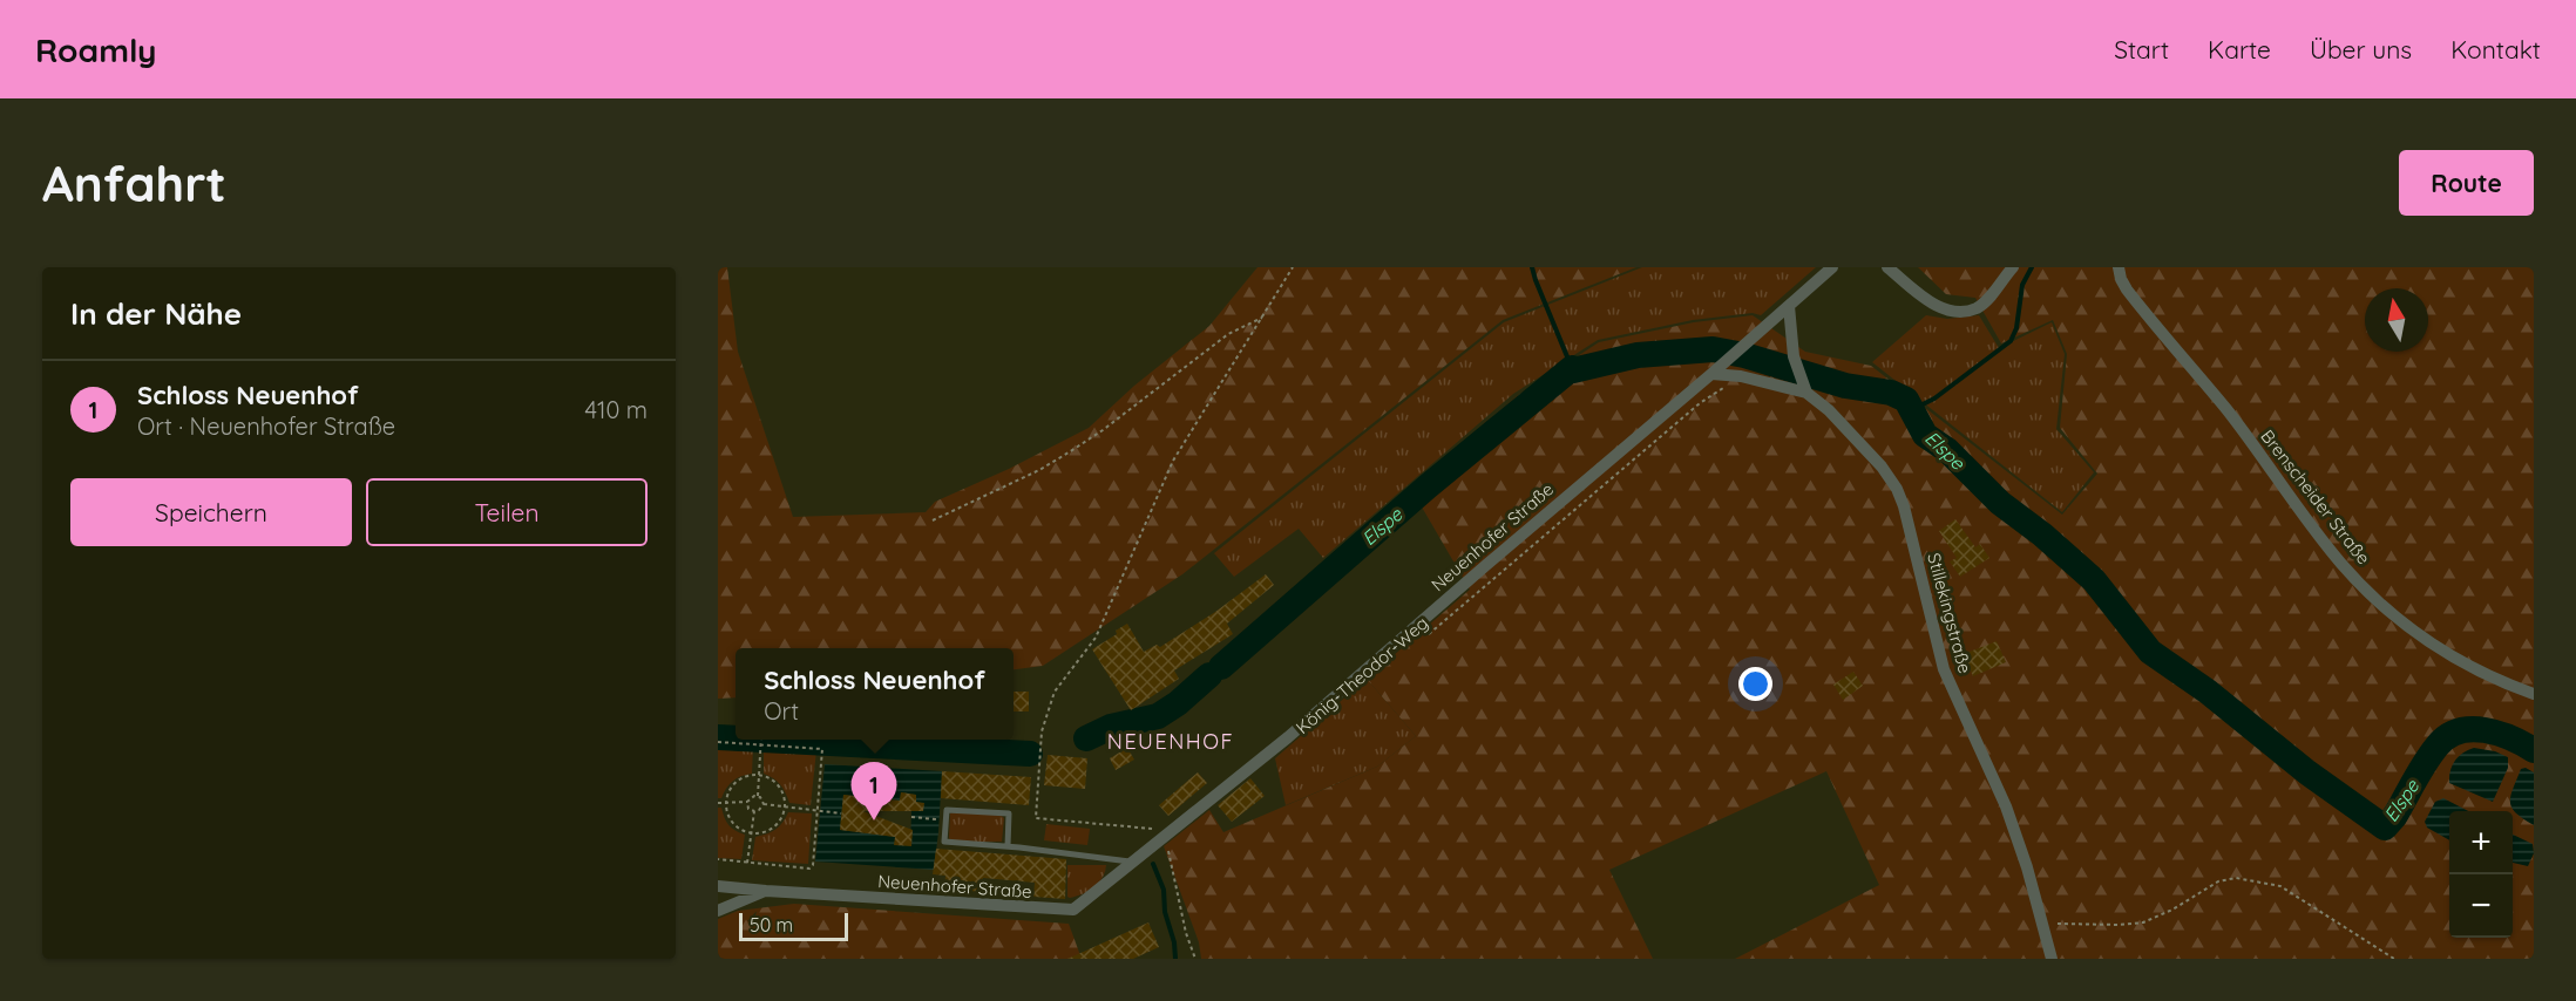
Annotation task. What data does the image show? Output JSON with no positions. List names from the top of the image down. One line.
{"streets":{"street":["Brenscheider Straße","Neuenhofer Straße","Stillekingstraße"],"path":["König-Theodor-Weg"]},"crossings":[["Neuenhofer Straße","Stillekingstraße"],["Stillekingstraße","König-Theodor-Weg"]],"districts":["NEUENHOF"],"water":["Elspe"],"scale_bar":"50 m","north":"top","page":{"header":"Roamly","nav":["Start","Karte","Über uns","Kontakt"],"buttons":["Route",["Speichern","Teilen"]],"title":"Anfahrt","heading":"In der Nähe","list":[{"mark":"1","name":"Schloss Neuenhof","note":"Ort · Neuenhofer Straße","value":"410 m"}],"popup":["Schloss Neuenhof","Ort"],"pins":"1","map_buttons":["+","−"],"scale":"50 m"}}
